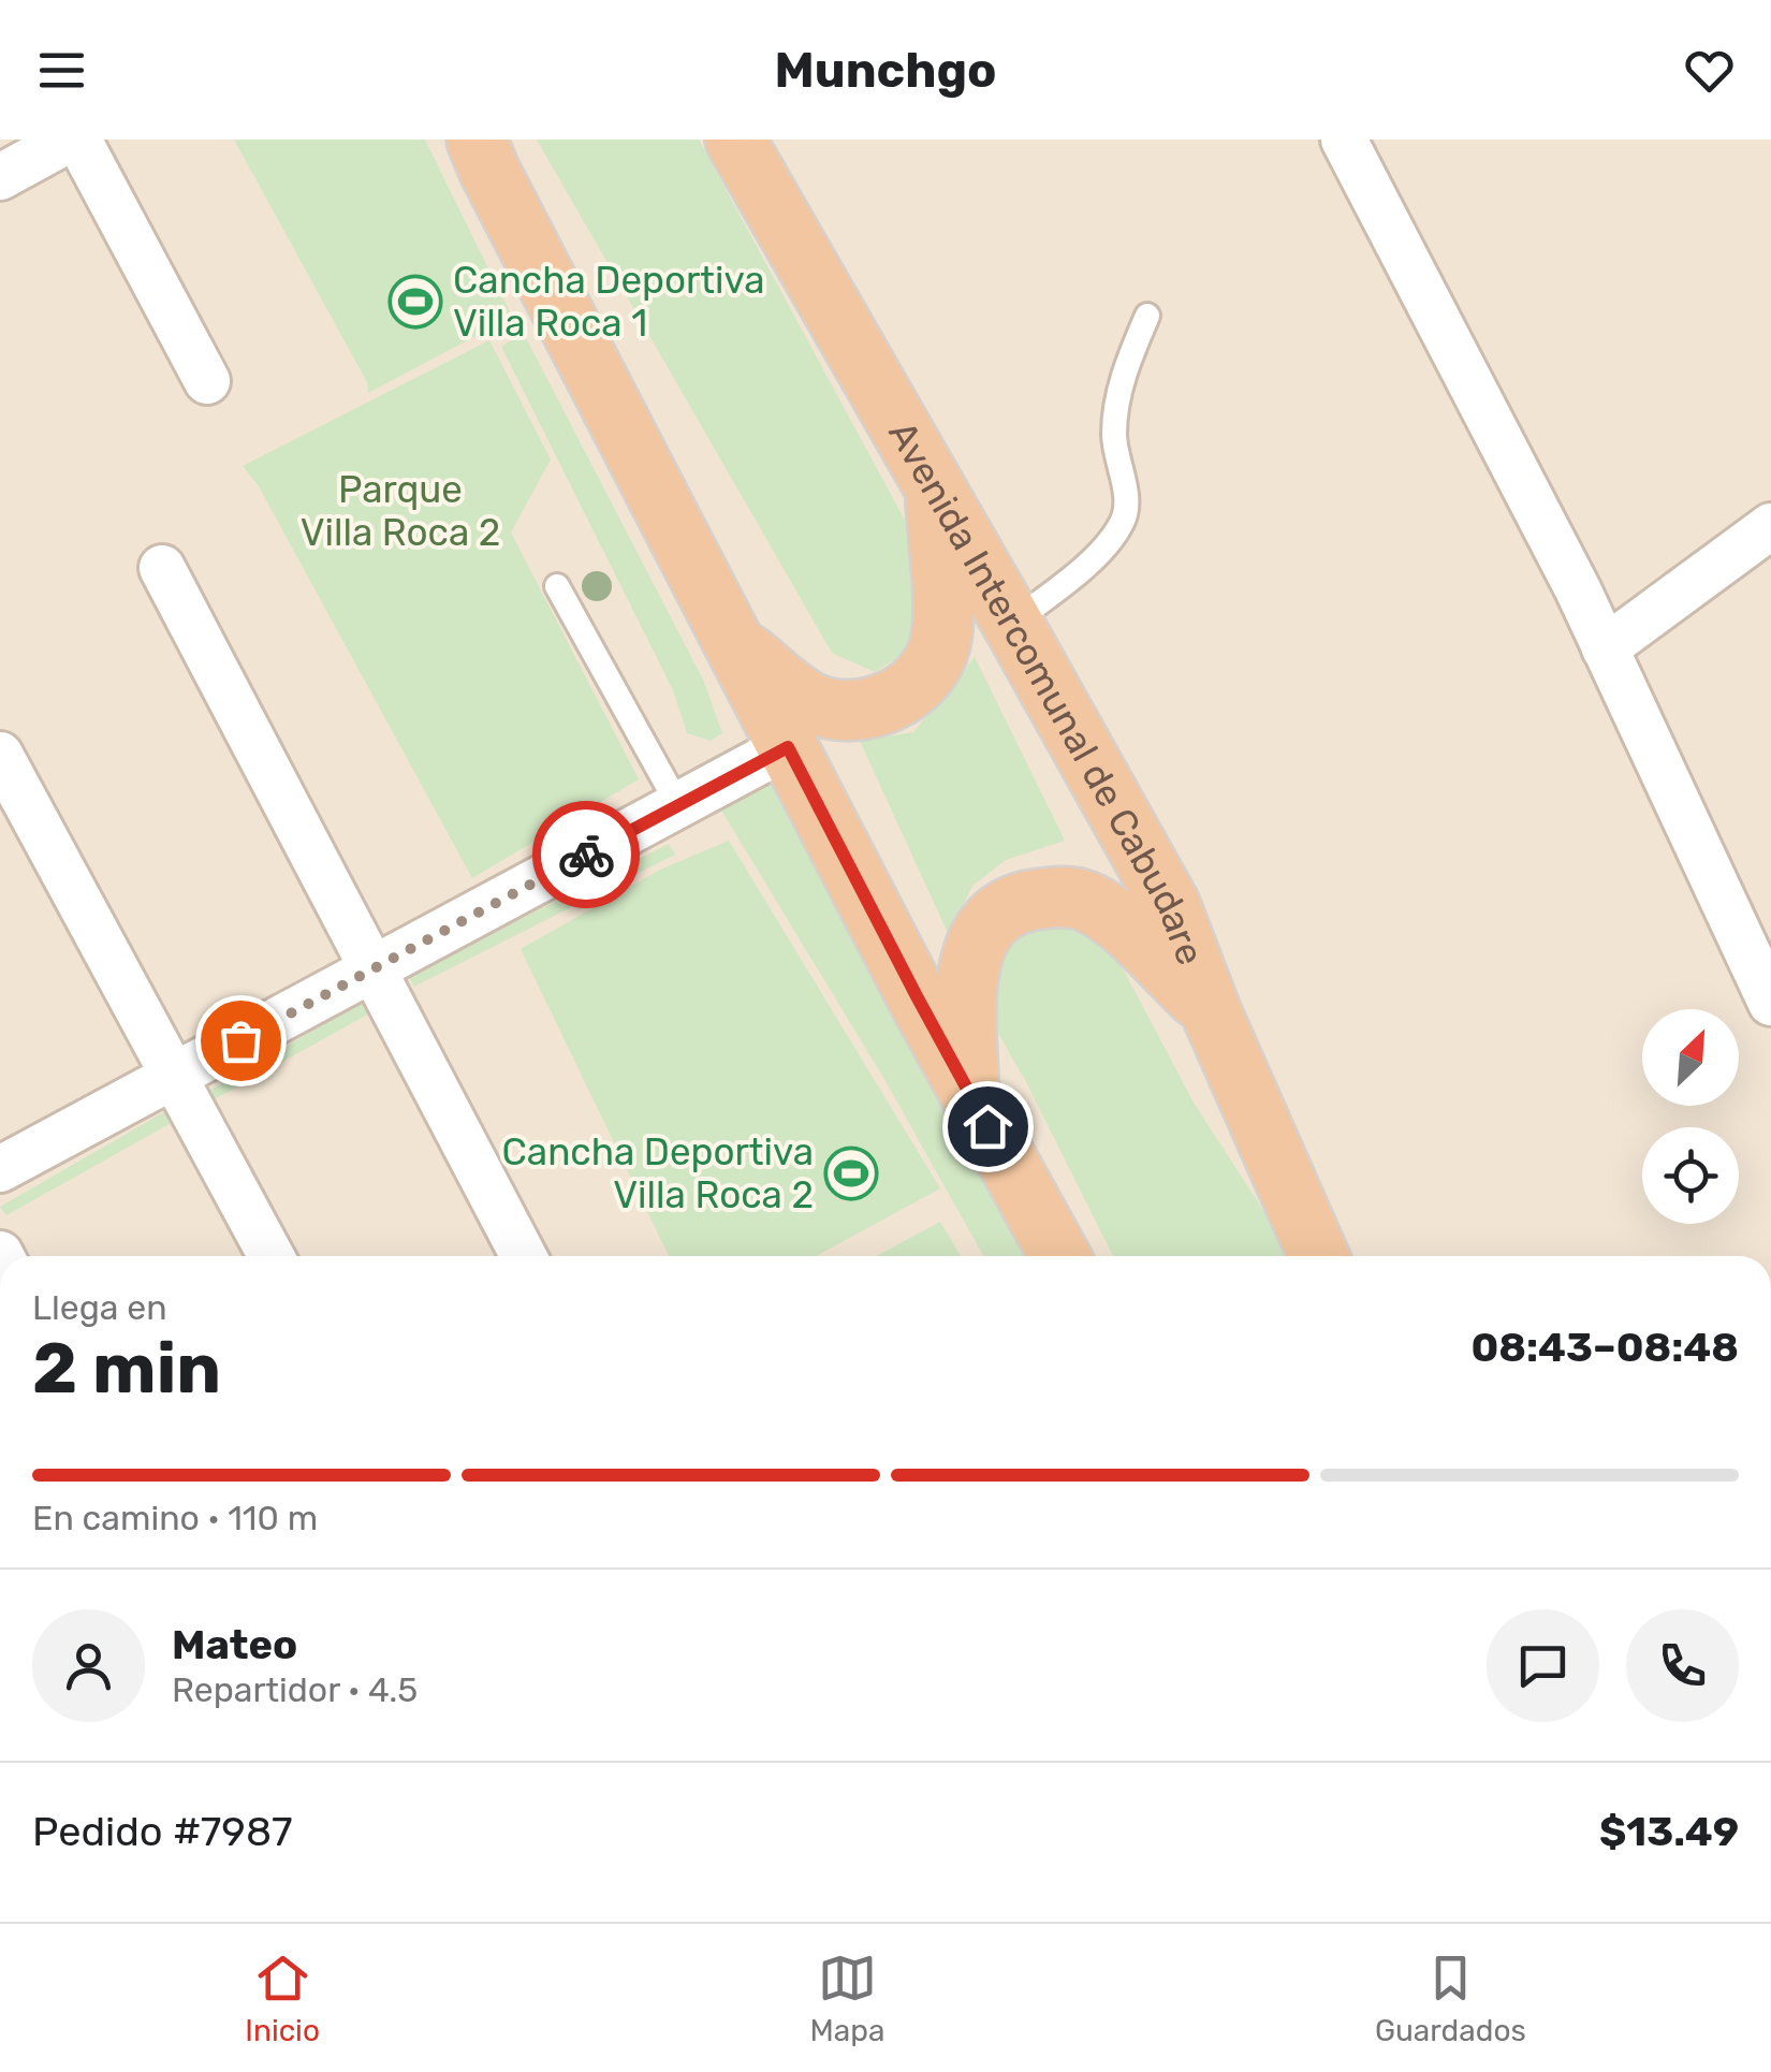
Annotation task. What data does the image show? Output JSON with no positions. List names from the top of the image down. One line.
{"streets":{"highway":["Avenida Intercomunal de Cabudare"]},"parks":["Parque Villa Roca 2"],"places":{"sports":["Cancha Deportiva Villa Roca 1","Cancha Deportiva Villa Roca 2"]},"north":"top right","page":{"header":"Munchgo","heading":["2 min","Llega en","08:43–08:48"],"panel":["Mateo","Repartidor · 4.5","Pedido #7987","$13.49"],"bar":"En camino · 110 m","tabs":["Inicio","Mapa","Guardados"]}}
